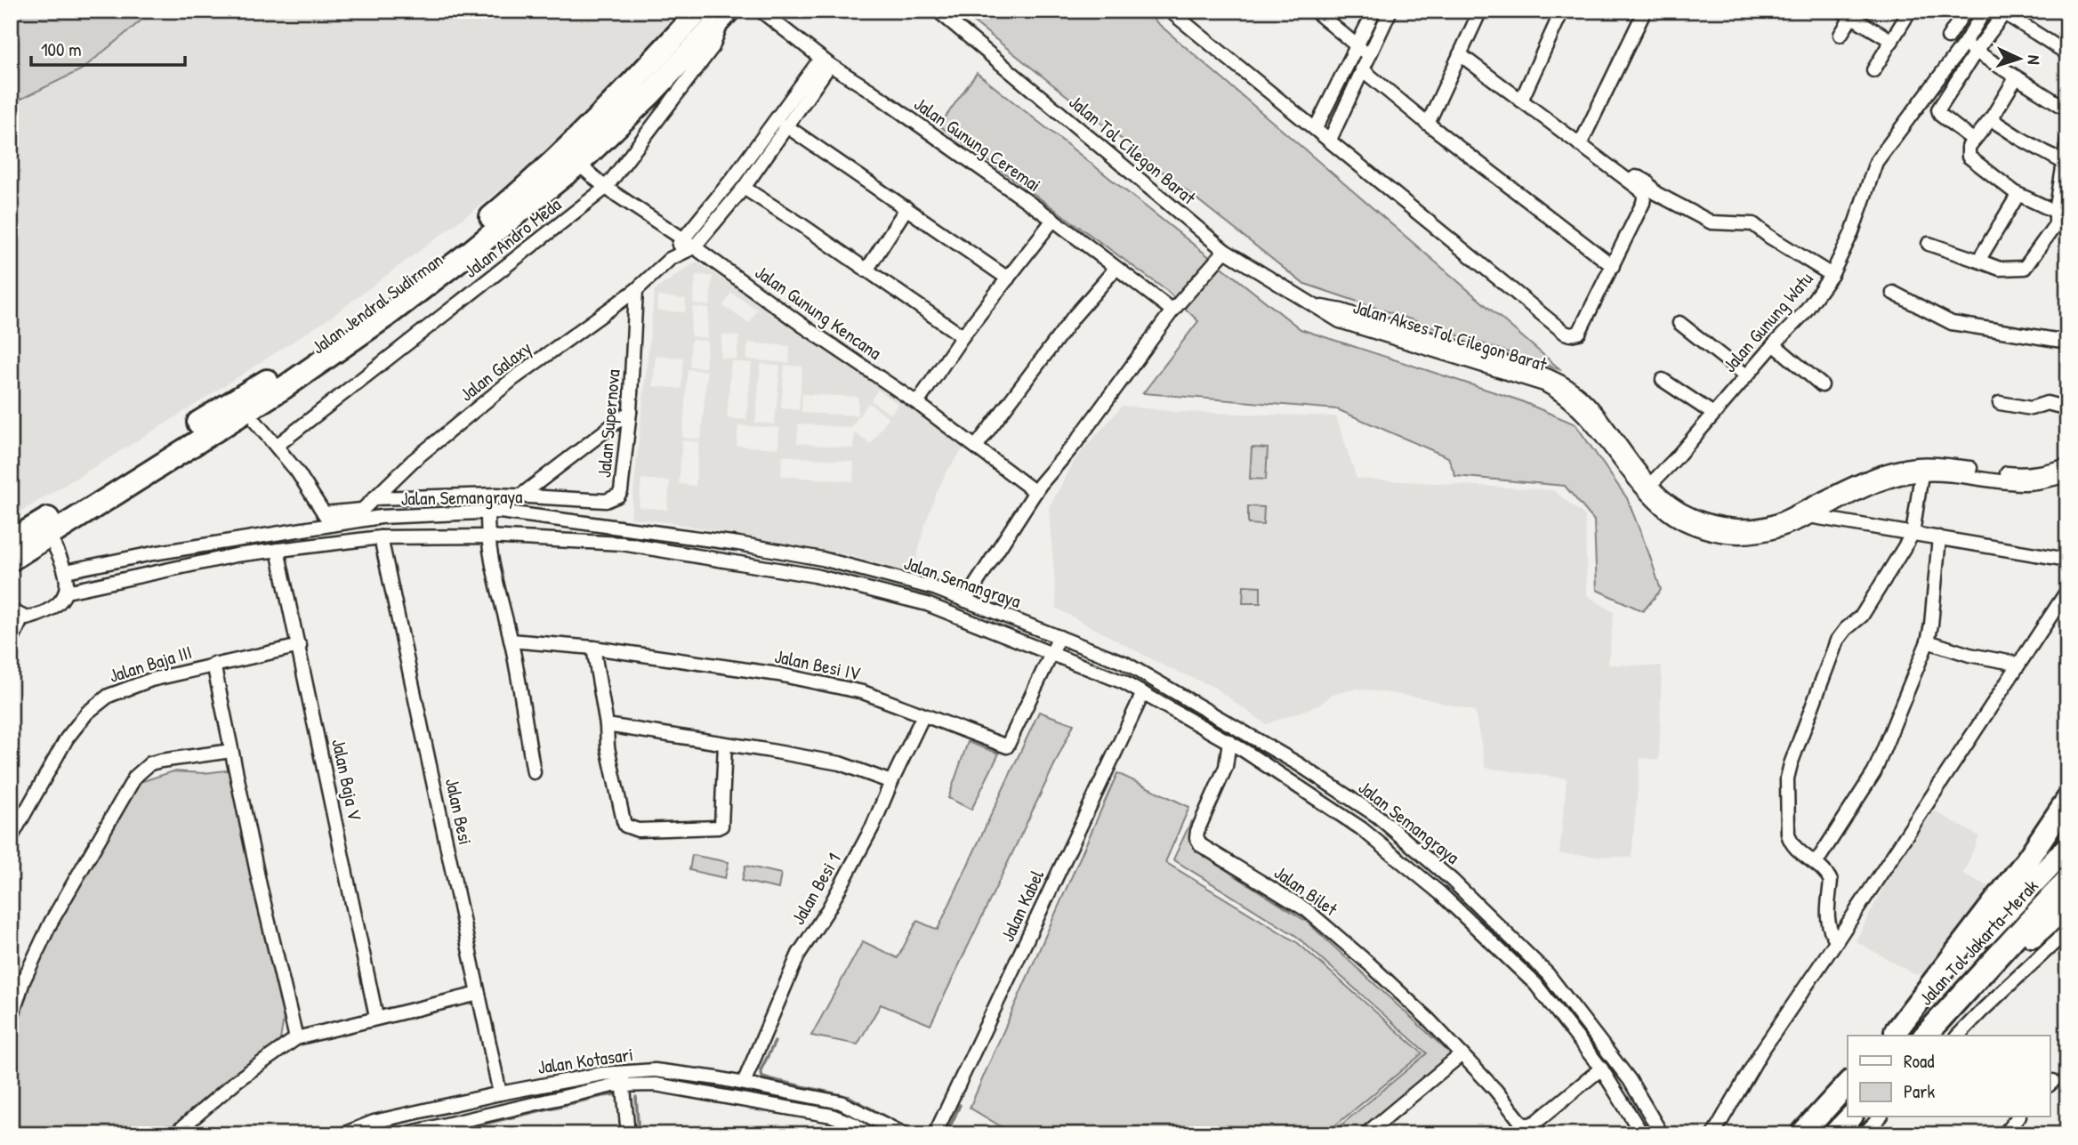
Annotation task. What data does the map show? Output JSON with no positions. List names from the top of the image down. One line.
{"streets":{"highway":["Jalan Jendral Sudirman","Jalan Tol Jakarta–Merak"],"street":["Jalan Gunung Ceremai","Jalan Tol Cilegon Barat","Jalan Andro Meda","Jalan Gunung Kencana","Jalan Gunung Watu","Jalan Akses Tol Cilegon Barat","Jalan Galaxy","Jalan Supernova","Jalan Semangraya","Jalan Baja III","Jalan Besi IV","Jalan Baja V","Jalan Besi","Jalan Besi 1","Jalan Bilet","Jalan Kabel","Jalan Kotasari"]},"crossings":[["Jalan Gunung Ceremai","Jalan Galaxy"],["Jalan Tol Cilegon Barat","Jalan Akses Tol Cilegon Barat"],["Jalan Andro Meda","Jalan Gunung Kencana"],["Jalan Gunung Kencana","Jalan Galaxy"],["Jalan Gunung Watu","Jalan Akses Tol Cilegon Barat"],["Jalan Galaxy","Jalan Supernova"],["Jalan Galaxy","Jalan Semangraya"],["Jalan Semangraya","Jalan Besi IV"],["Jalan Semangraya","Jalan Baja V"],["Jalan Semangraya","Jalan Besi"],["Jalan Semangraya","Jalan Bilet"],["Jalan Semangraya","Jalan Kabel"],["Jalan Baja III","Jalan Baja V"],["Jalan Besi IV","Jalan Besi 1"],["Jalan Besi","Jalan Kotasari"],["Jalan Besi 1","Jalan Kotasari"]],"legend":["Road","Park"],"scale_bar":"100 m","north":"right"}
